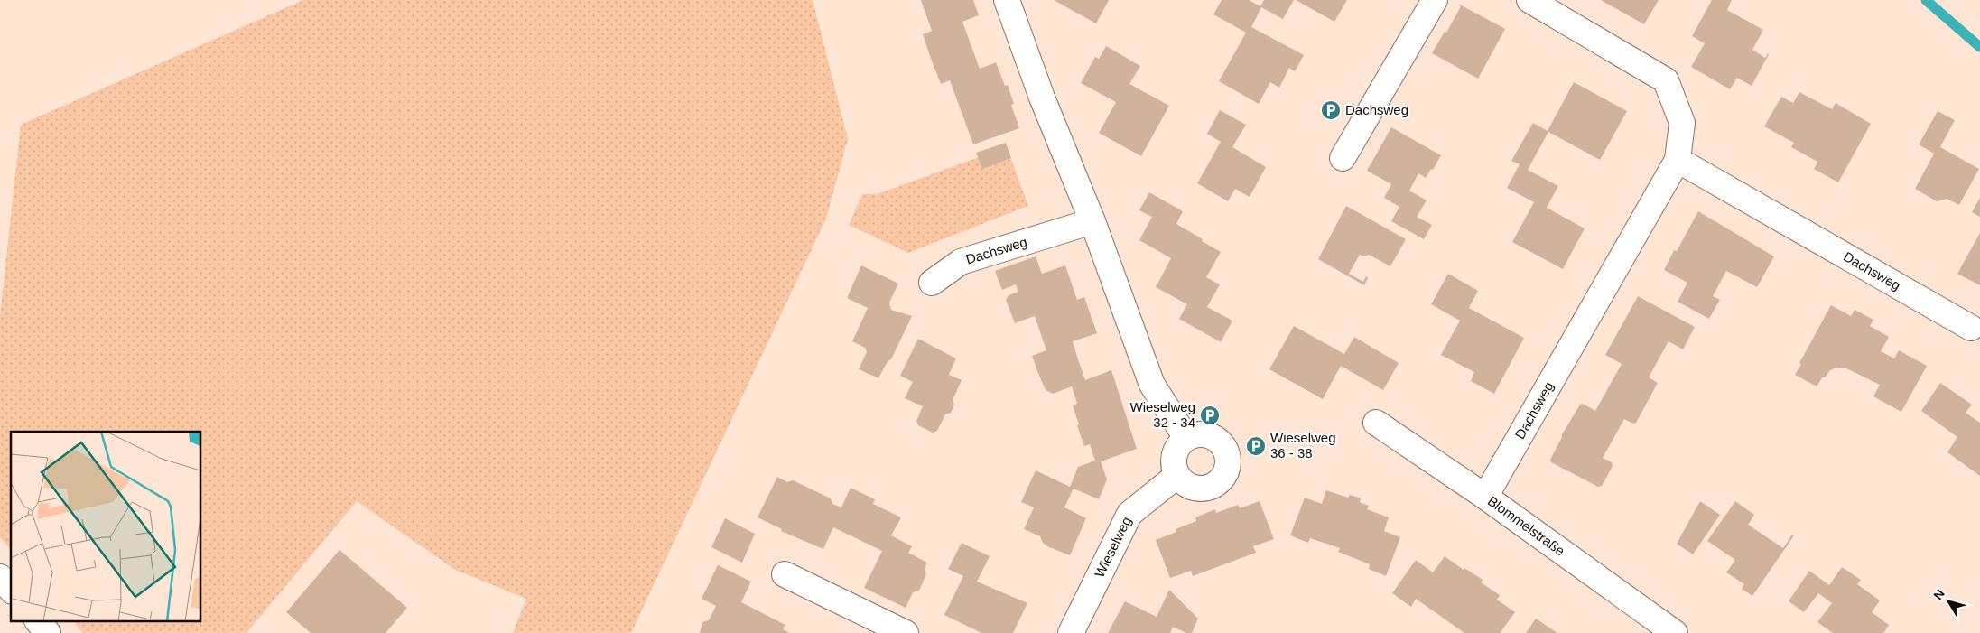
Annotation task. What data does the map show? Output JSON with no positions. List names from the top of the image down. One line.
{"streets":{"street":["Dachsweg","Blommelstraße","Wieselweg"]},"crossings":[["Dachsweg","Blommelstraße"]],"places":{"parking":["Dachsweg","Wieselweg 32 - 34","Wieselweg 36 - 38"]},"north":"top left"}
